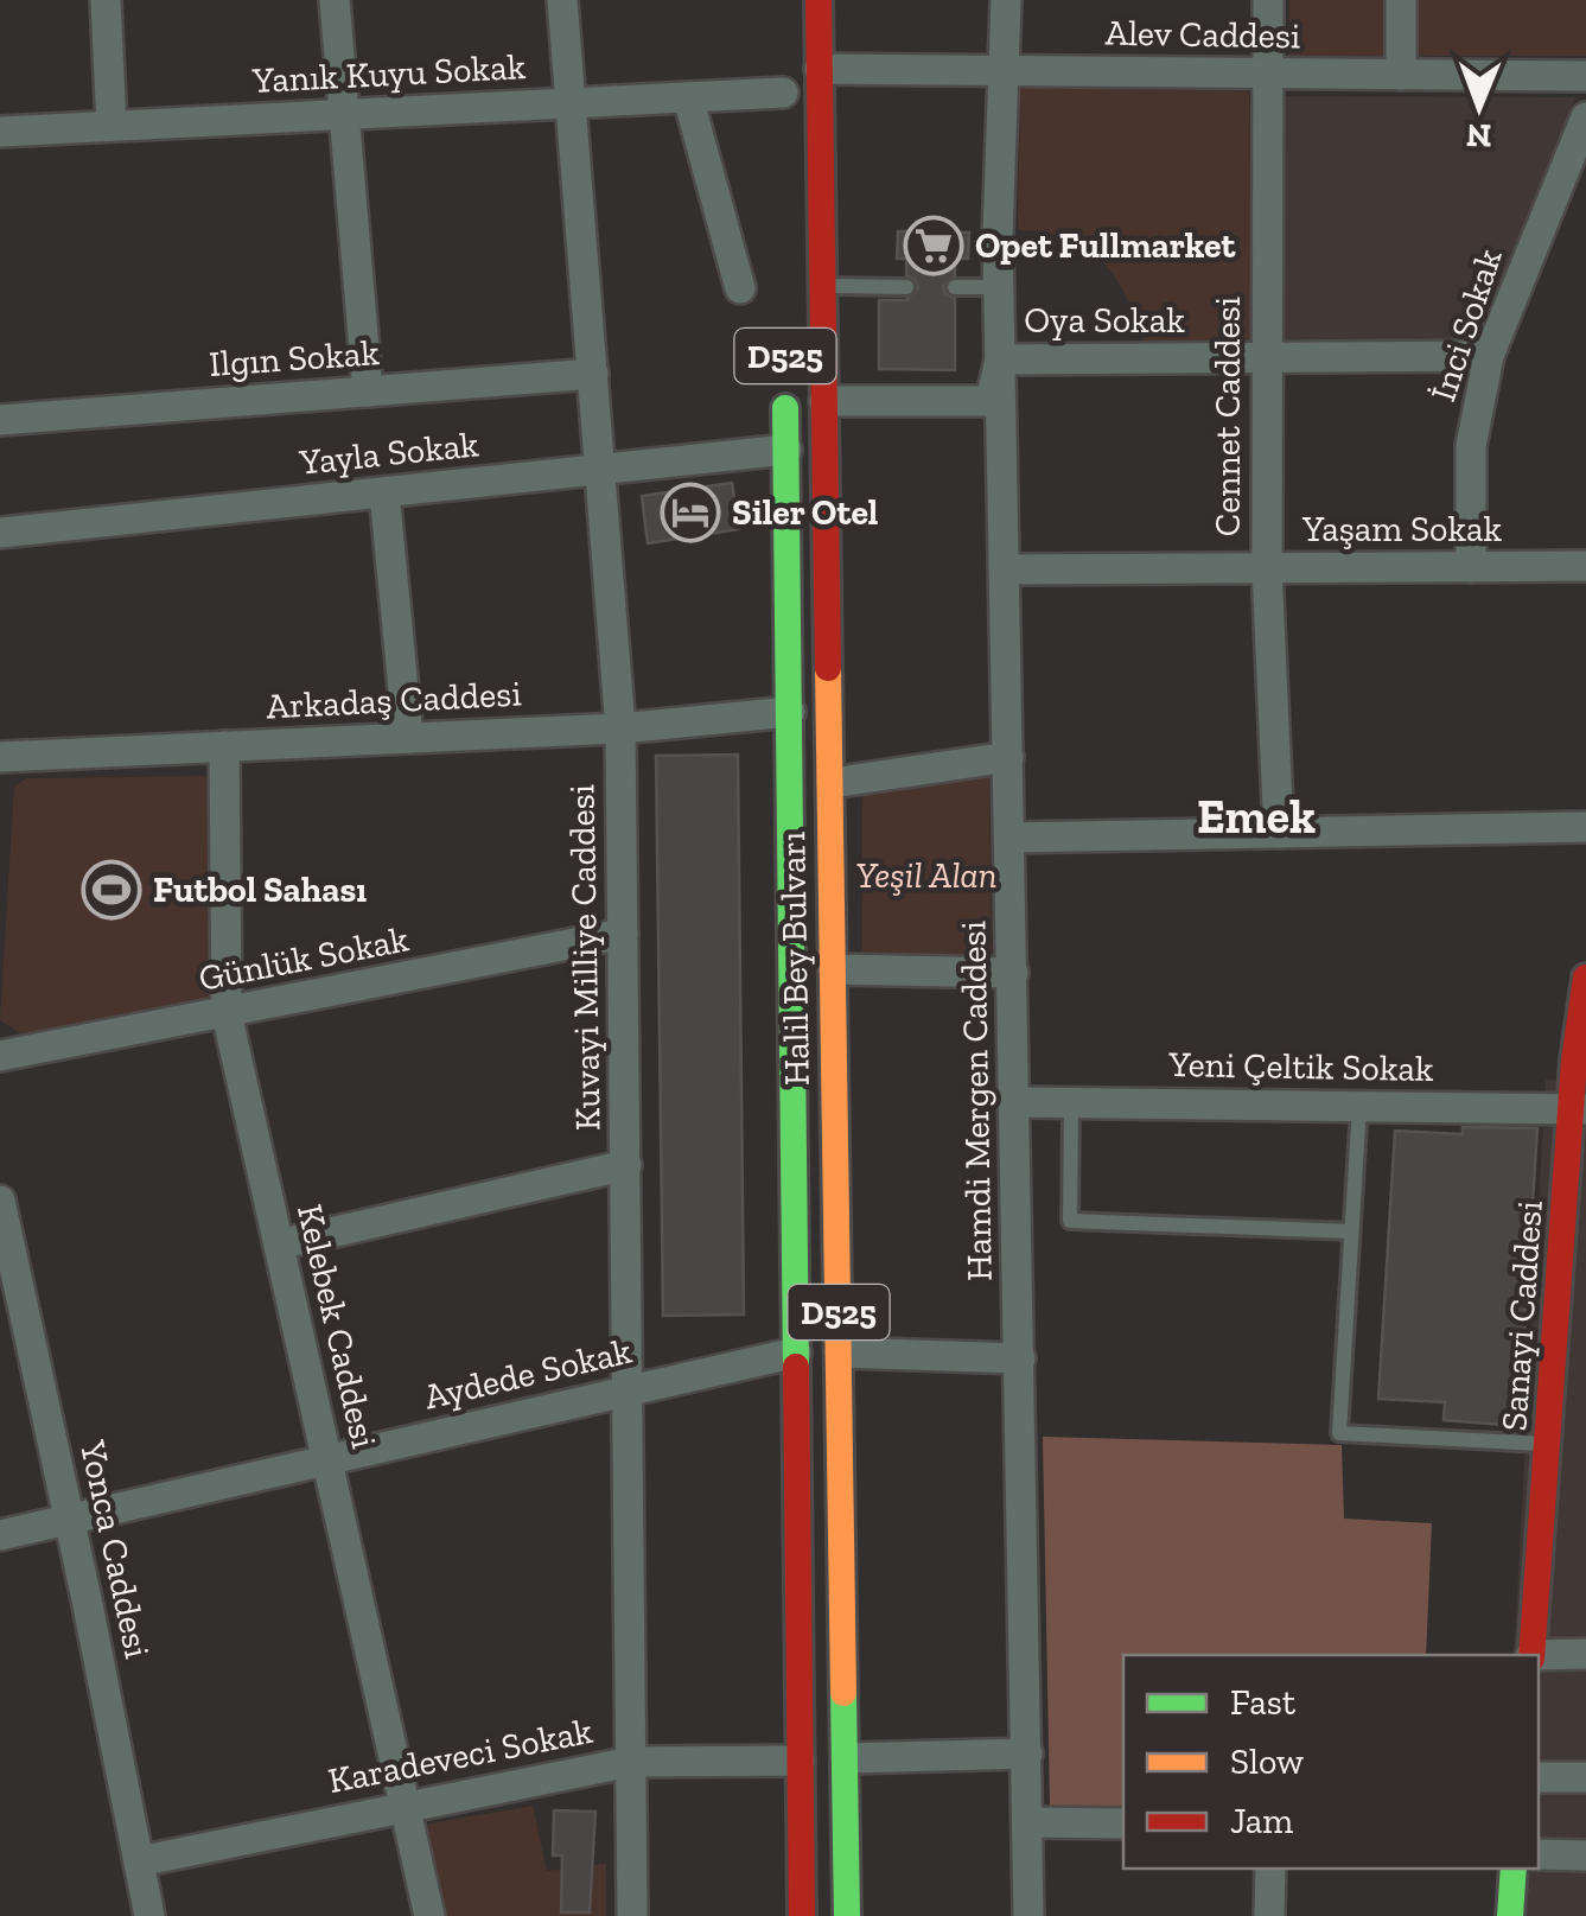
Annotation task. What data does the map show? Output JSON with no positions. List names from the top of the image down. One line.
{"streets":{"main road":["D525","Halil Bey Bulvarı","Sanayi Caddesi"],"street":["Alev Caddesi","Yanık Kuyu Sokak","Oya Sokak","İnci Sokak","Ilgın Sokak","Cennet Caddesi","Yayla Sokak","Yaşam Sokak","Arkadaş Caddesi","Kuvayi Milliye Caddesi","Günlük Sokak","Yeni Çeltik Sokak","Hamdi Mergen Caddesi","Kelebek Caddesi","Aydede Sokak","Yonca Caddesi","Karadeveci Sokak"]},"crossings":[["Alev Caddesi","Cennet Caddesi"],["Alev Caddesi","Halil Bey Bulvarı"],["Alev Caddesi","Hamdi Mergen Caddesi"],["Yanık Kuyu Sokak","Kuvayi Milliye Caddesi"],["Oya Sokak","İnci Sokak"],["Oya Sokak","Cennet Caddesi"],["Oya Sokak","Halil Bey Bulvarı"],["Oya Sokak","Hamdi Mergen Caddesi"],["İnci Sokak","Yaşam Sokak"],["Ilgın Sokak","Kuvayi Milliye Caddesi"],["Cennet Caddesi","Yaşam Sokak"],["Yayla Sokak","Kuvayi Milliye Caddesi"],["Yayla Sokak","Halil Bey Bulvarı"],["Yaşam Sokak","Hamdi Mergen Caddesi"],["Arkadaş Caddesi","Kuvayi Milliye Caddesi"],["Arkadaş Caddesi","Halil Bey Bulvarı"],["Arkadaş Caddesi","Kelebek Caddesi"],["Kuvayi Milliye Caddesi","Günlük Sokak"],["Kuvayi Milliye Caddesi","Aydede Sokak"],["Kuvayi Milliye Caddesi","Karadeveci Sokak"],["Günlük Sokak","Kelebek Caddesi"],["Halil Bey Bulvarı","Aydede Sokak"],["Halil Bey Bulvarı","Karadeveci Sokak"],["Yeni Çeltik Sokak","Hamdi Mergen Caddesi"],["Yeni Çeltik Sokak","Sanayi Caddesi"],["Kelebek Caddesi","Aydede Sokak"],["Kelebek Caddesi","Karadeveci Sokak"],["Aydede Sokak","Yonca Caddesi"],["Yonca Caddesi","Karadeveci Sokak"]],"districts":["Emek"],"parks":["Yeşil Alan"],"places":{"supermarket":["Opet Fullmarket"],"hotel":["Siler Otel"],"sports":["Futbol Sahası"]},"legend":["Fast","Slow","Jam"],"north":"bottom"}
